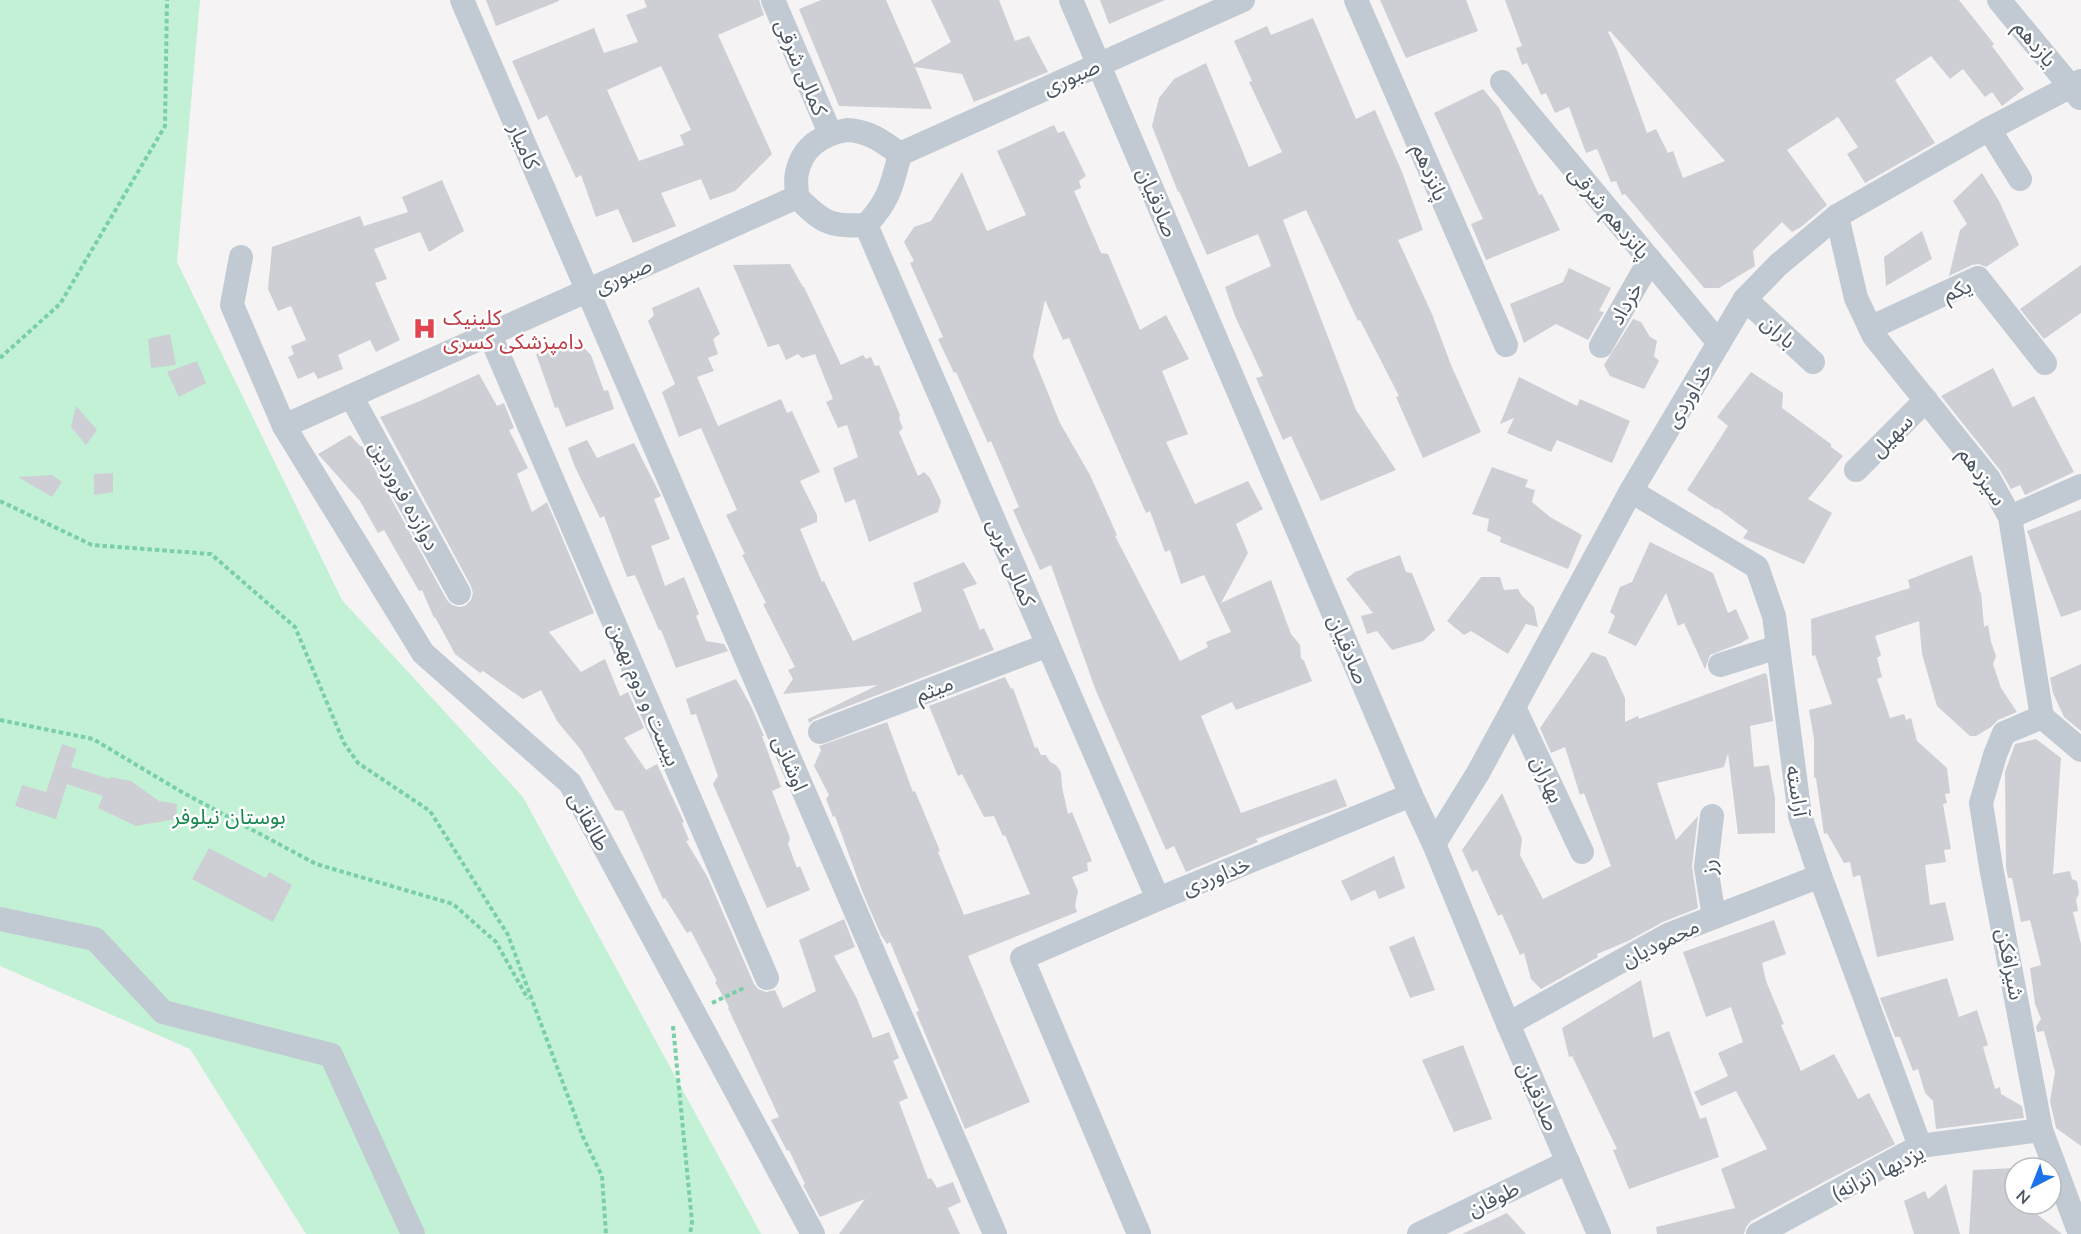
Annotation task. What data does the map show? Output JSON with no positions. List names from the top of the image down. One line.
{"streets":{"street":["یازدهم","کمالی شرقی","صبوری","کامیار","پانزدهم","صادقیان","پانزدهم شرقی","یکم","خرداد","باران","خداوردی","سهیل","سیزدهم","دوازده فروردین","کمالی غربی","میثم","بیست و دوم بهمن","اوشانی","بهاران","آراسته","طالقانی","رز","محمودیان","شیرافکن","یزدیها (ترانه)","طوفان"]},"crossings":[["یازدهم","خداوردی"],["کمالی شرقی","صبوری"],["کمالی شرقی","کمالی غربی"],["صبوری","کامیار"],["صبوری","صادقیان"],["صبوری","دوازده فروردین"],["صبوری","کمالی غربی"],["صبوری","بیست و دوم بهمن"],["صبوری","اوشانی"],["صبوری","طالقانی"],["کامیار","اوشانی"],["صادقیان","خداوردی"],["صادقیان","محمودیان"],["صادقیان","طوفان"],["پانزدهم شرقی","خرداد"],["پانزدهم شرقی","خداوردی"],["یکم","سیزدهم"],["باران","خداوردی"],["خداوردی","سیزدهم"],["خداوردی","کمالی غربی"],["خداوردی","بهاران"],["خداوردی","آراسته"],["سهیل","سیزدهم"],["سیزدهم","شیرافکن"],["کمالی غربی","میثم"],["آراسته","محمودیان"],["آراسته","یزدیها (ترانه)"],["رز","محمودیان"],["شیرافکن","یزدیها (ترانه)"]],"parks":["بوستان نیلوفر"],"places":{"hospital":["کلینیک دامپزشکی کسری"]},"north":"bottom left"}
